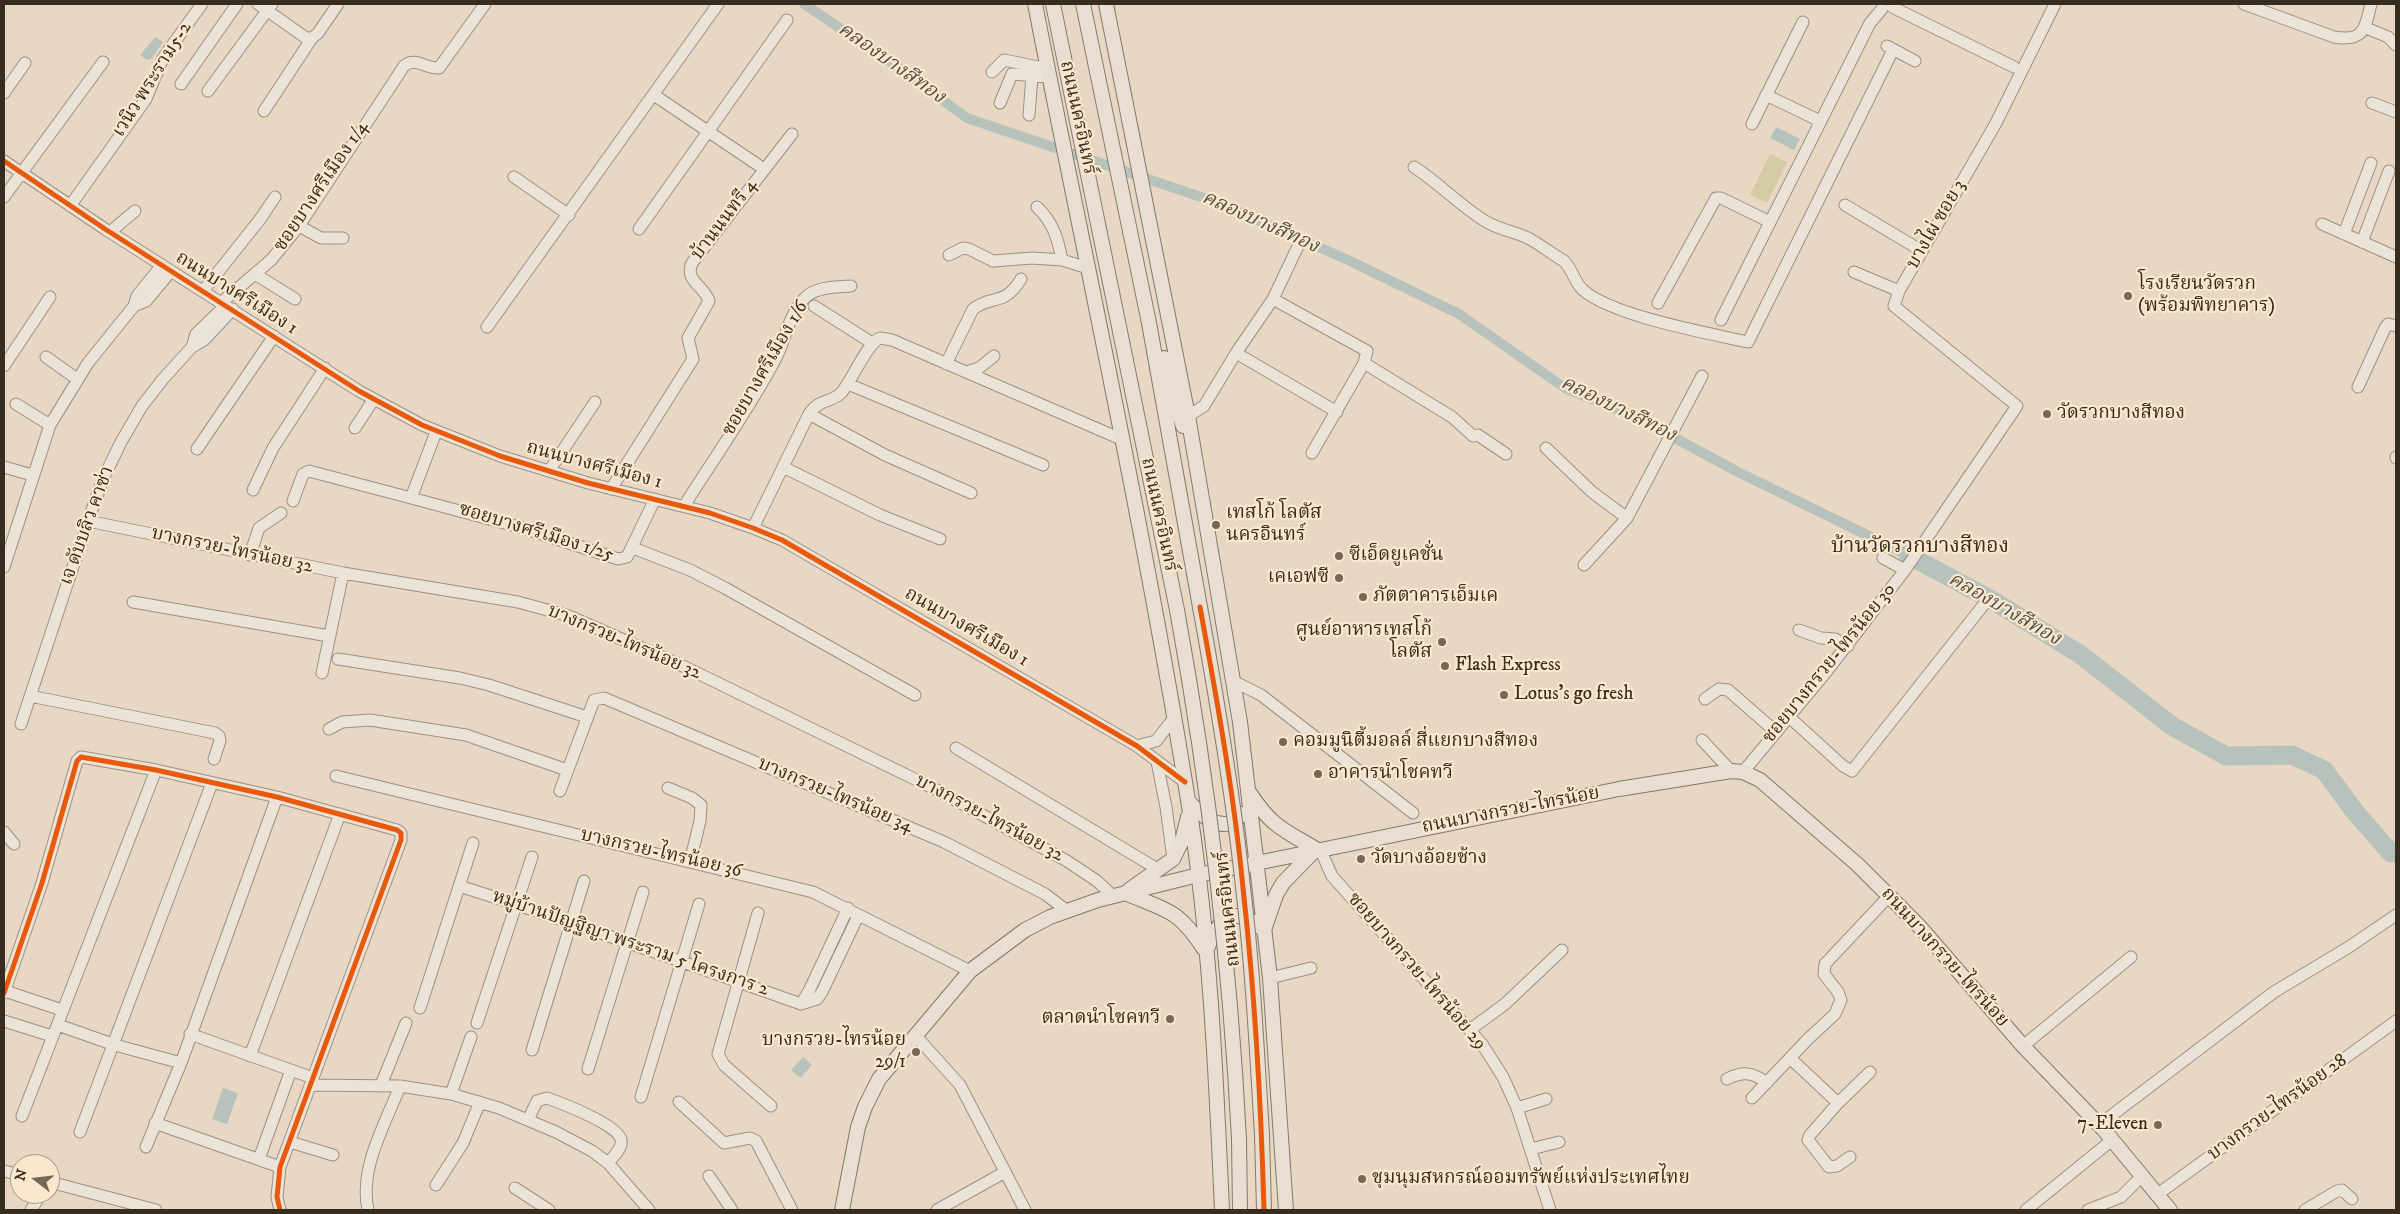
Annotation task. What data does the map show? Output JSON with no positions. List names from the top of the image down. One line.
{"streets":{"main road":["ถนนนครอินทร์","ถนนบางกรวย-ไทรน้อย"],"street":["เวนิว พระราม5-2","ซอยบางศรีเมือง 1/4","บ้านนนทรี 4","บางไผ่ ซอย 3","ถนนบางศรีเมือง 1","ซอยบางศรีเมือง 1/6","เจ ดับบลิว คาซ่า","ซอยบางศรีเมือง 1/25","บางกรวย-ไทรน้อย 32","ซอยบางกรวย-ไทรน้อย 30","บางกรวย-ไทรน้อย 34","บางกรวย-ไทรน้อย 36","หมู่บ้านปัญฐิญา พระราม 5 โครงการ 2","ซอยบางกรวย-ไทรน้อย 29","บางกรวย-ไทรน้อย 28"]},"crossings":[["เวนิว พระราม5-2","ถนนบางศรีเมือง 1"],["ถนนนครอินทร์","ถนนบางศรีเมือง 1"],["ถนนนครอินทร์","ถนนบางกรวย-ไทรน้อย"],["ซอยบางศรีเมือง 1/4","ถนนบางศรีเมือง 1"],["ซอยบางศรีเมือง 1/4","เจ ดับบลิว คาซ่า"],["บ้านนนทรี 4","ถนนบางศรีเมือง 1"],["บางไผ่ ซอย 3","ซอยบางกรวย-ไทรน้อย 30"],["ถนนบางศรีเมือง 1","ซอยบางศรีเมือง 1/6"],["ถนนบางศรีเมือง 1","เจ ดับบลิว คาซ่า"],["ถนนบางศรีเมือง 1","ซอยบางศรีเมือง 1/25"],["เจ ดับบลิว คาซ่า","บางกรวย-ไทรน้อย 32"],["บางกรวย-ไทรน้อย 32","ถนนบางกรวย-ไทรน้อย"],["ซอยบางกรวย-ไทรน้อย 30","ถนนบางกรวย-ไทรน้อย"],["บางกรวย-ไทรน้อย 34","ถนนบางกรวย-ไทรน้อย"],["ถนนบางกรวย-ไทรน้อย","บางกรวย-ไทรน้อย 36"],["ถนนบางกรวย-ไทรน้อย","ซอยบางกรวย-ไทรน้อย 29"],["ถนนบางกรวย-ไทรน้อย","บางกรวย-ไทรน้อย 28"]],"districts":["บ้านวัดรวกบางสีทอง"],"water":["คลองบางสีทอง"],"places":["โรงเรียนวัดรวก (พร้อมพิทยาคาร)","วัดรวกบางสีทอง","เทสโก้ โลตัส นครอินทร์","ซีเอ็ดยูเคชั่น","เคเอฟซี","ภัตตาคารเอ็มเค","ศูนย์อาหารเทสโก้ โลตัส","Flash Express","Lotus's go fresh","คอมมูนิตี้มอลล์ สี่แยกบางสีทอง","อาคารนำโชคทวี","วัดบางอ้อยช้าง","ตลาดนำโชคทวี","บางกรวย-ไทรน้อย 29/1","7-Eleven","ชุมนุมสหกรณ์ออมทรัพย์แห่งประเทศไทย"],"north":"left"}
